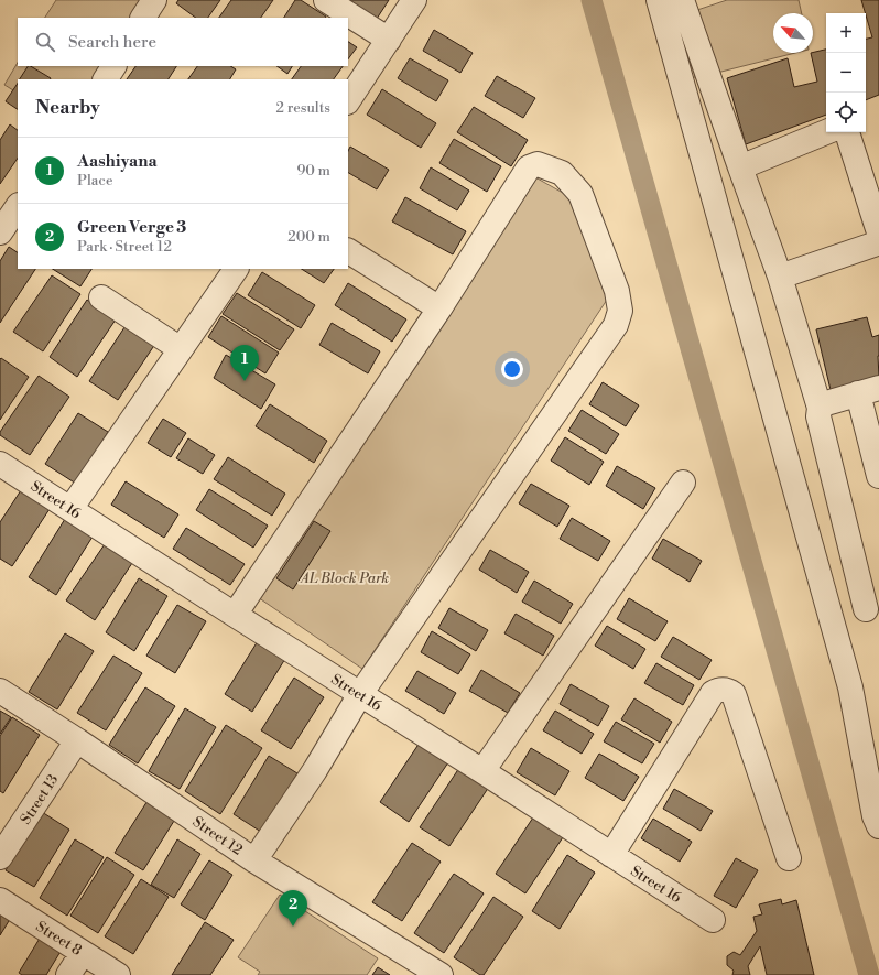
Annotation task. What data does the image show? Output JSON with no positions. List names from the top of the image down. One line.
{"streets":{"street":["Street 16","Street 13","Street 12","Street 8"]},"crossings":[["Street 13","Street 12"]],"parks":["AL Block Park"],"north":"top left","page":{"map_buttons":["+","−"],"search":"Search here","heading":["Nearby","2 results"],"list":[{"mark":"1","name":"Aashiyana","note":"Place","value":"90 m"},{"mark":"2","name":"Green Verge 3","note":"Park · Street 12","value":"200 m"}],"pins":["1","2"]}}
